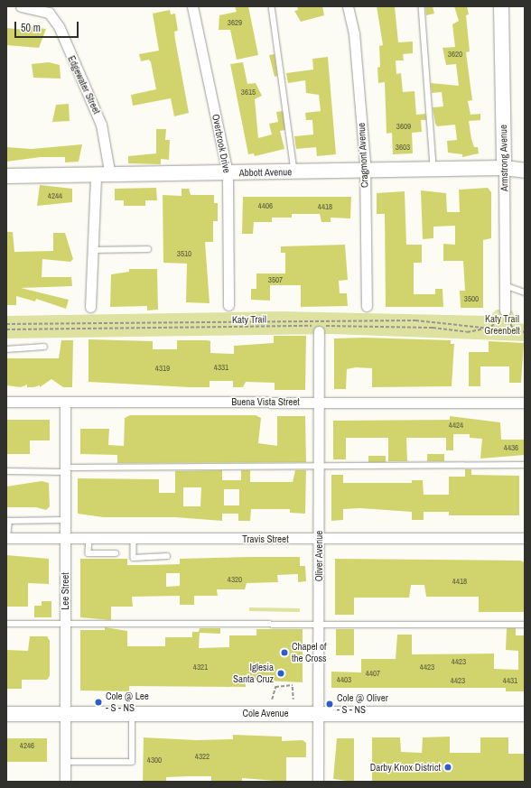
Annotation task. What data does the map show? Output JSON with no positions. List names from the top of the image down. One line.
{"streets":{"street":["Edgewater Street","Overbrook Drive","Cragmont Avenue","Armstrong Avenue","Abbott Avenue","Buena Vista Street","Travis Street","Oliver Avenue","Lee Street","Cole Avenue"],"path":["Katy Trail"]},"crossings":[["Edgewater Street","Abbott Avenue"],["Overbrook Drive","Abbott Avenue"],["Cragmont Avenue","Abbott Avenue"],["Armstrong Avenue","Abbott Avenue"],["Buena Vista Street","Oliver Avenue"],["Buena Vista Street","Lee Street"],["Travis Street","Oliver Avenue"],["Travis Street","Lee Street"],["Oliver Avenue","Cole Avenue"],["Lee Street","Cole Avenue"]],"parks":["Katy Trail Greenbelt"],"places":["Chapel of the Cross","Iglesia Santa Cruz","Cole @ Lee - S - NS","Cole @ Oliver - S - NS","Darby Knox District"],"house_numbers":["3629","3620","3615","3609","3603","4244","4406","4418","3510","3507","3500","4331","4319","4424","4436","4320","4418","4423","4321","4423","4407","4403","4423","4431","4246","4322","4300"],"scale_bar":"50 m"}
